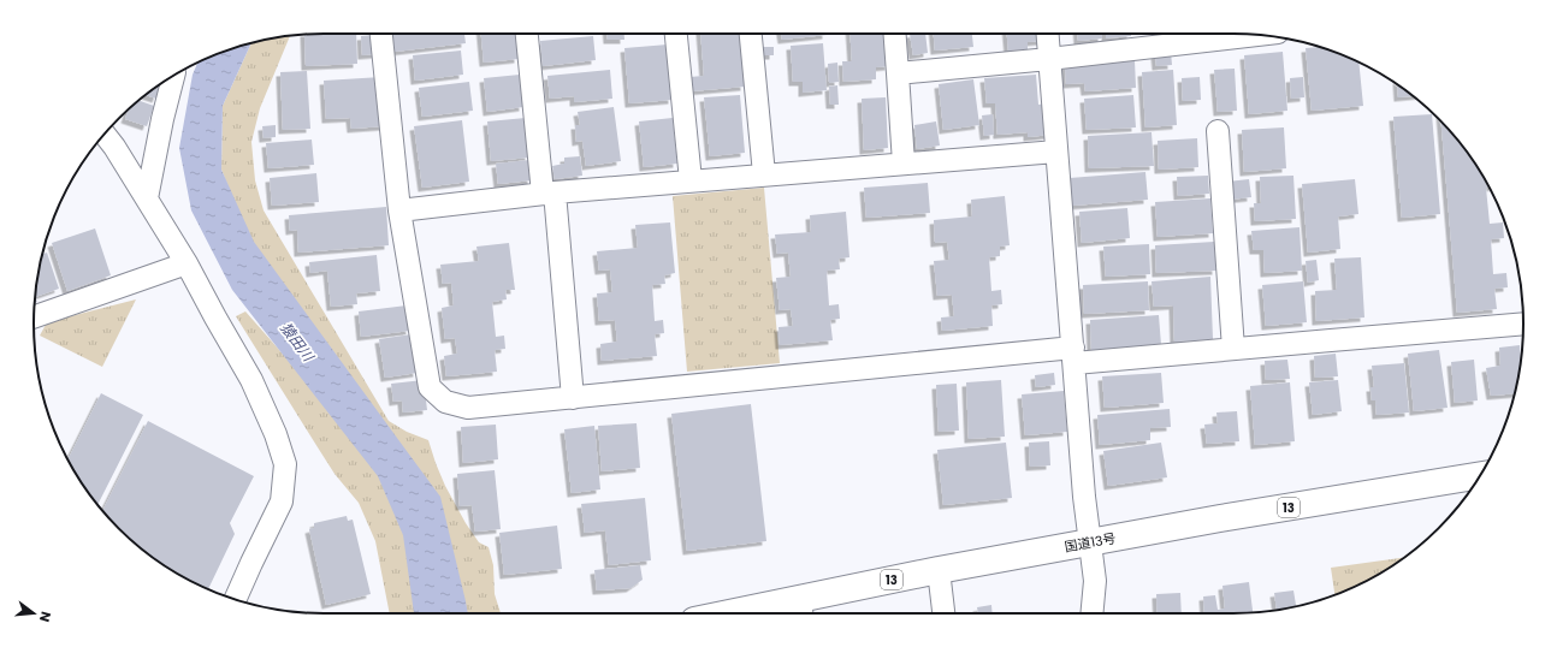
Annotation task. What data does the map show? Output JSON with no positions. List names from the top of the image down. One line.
{"streets":{"highway":["13","国道13号"]},"water":["猿田川"],"north":"right"}
